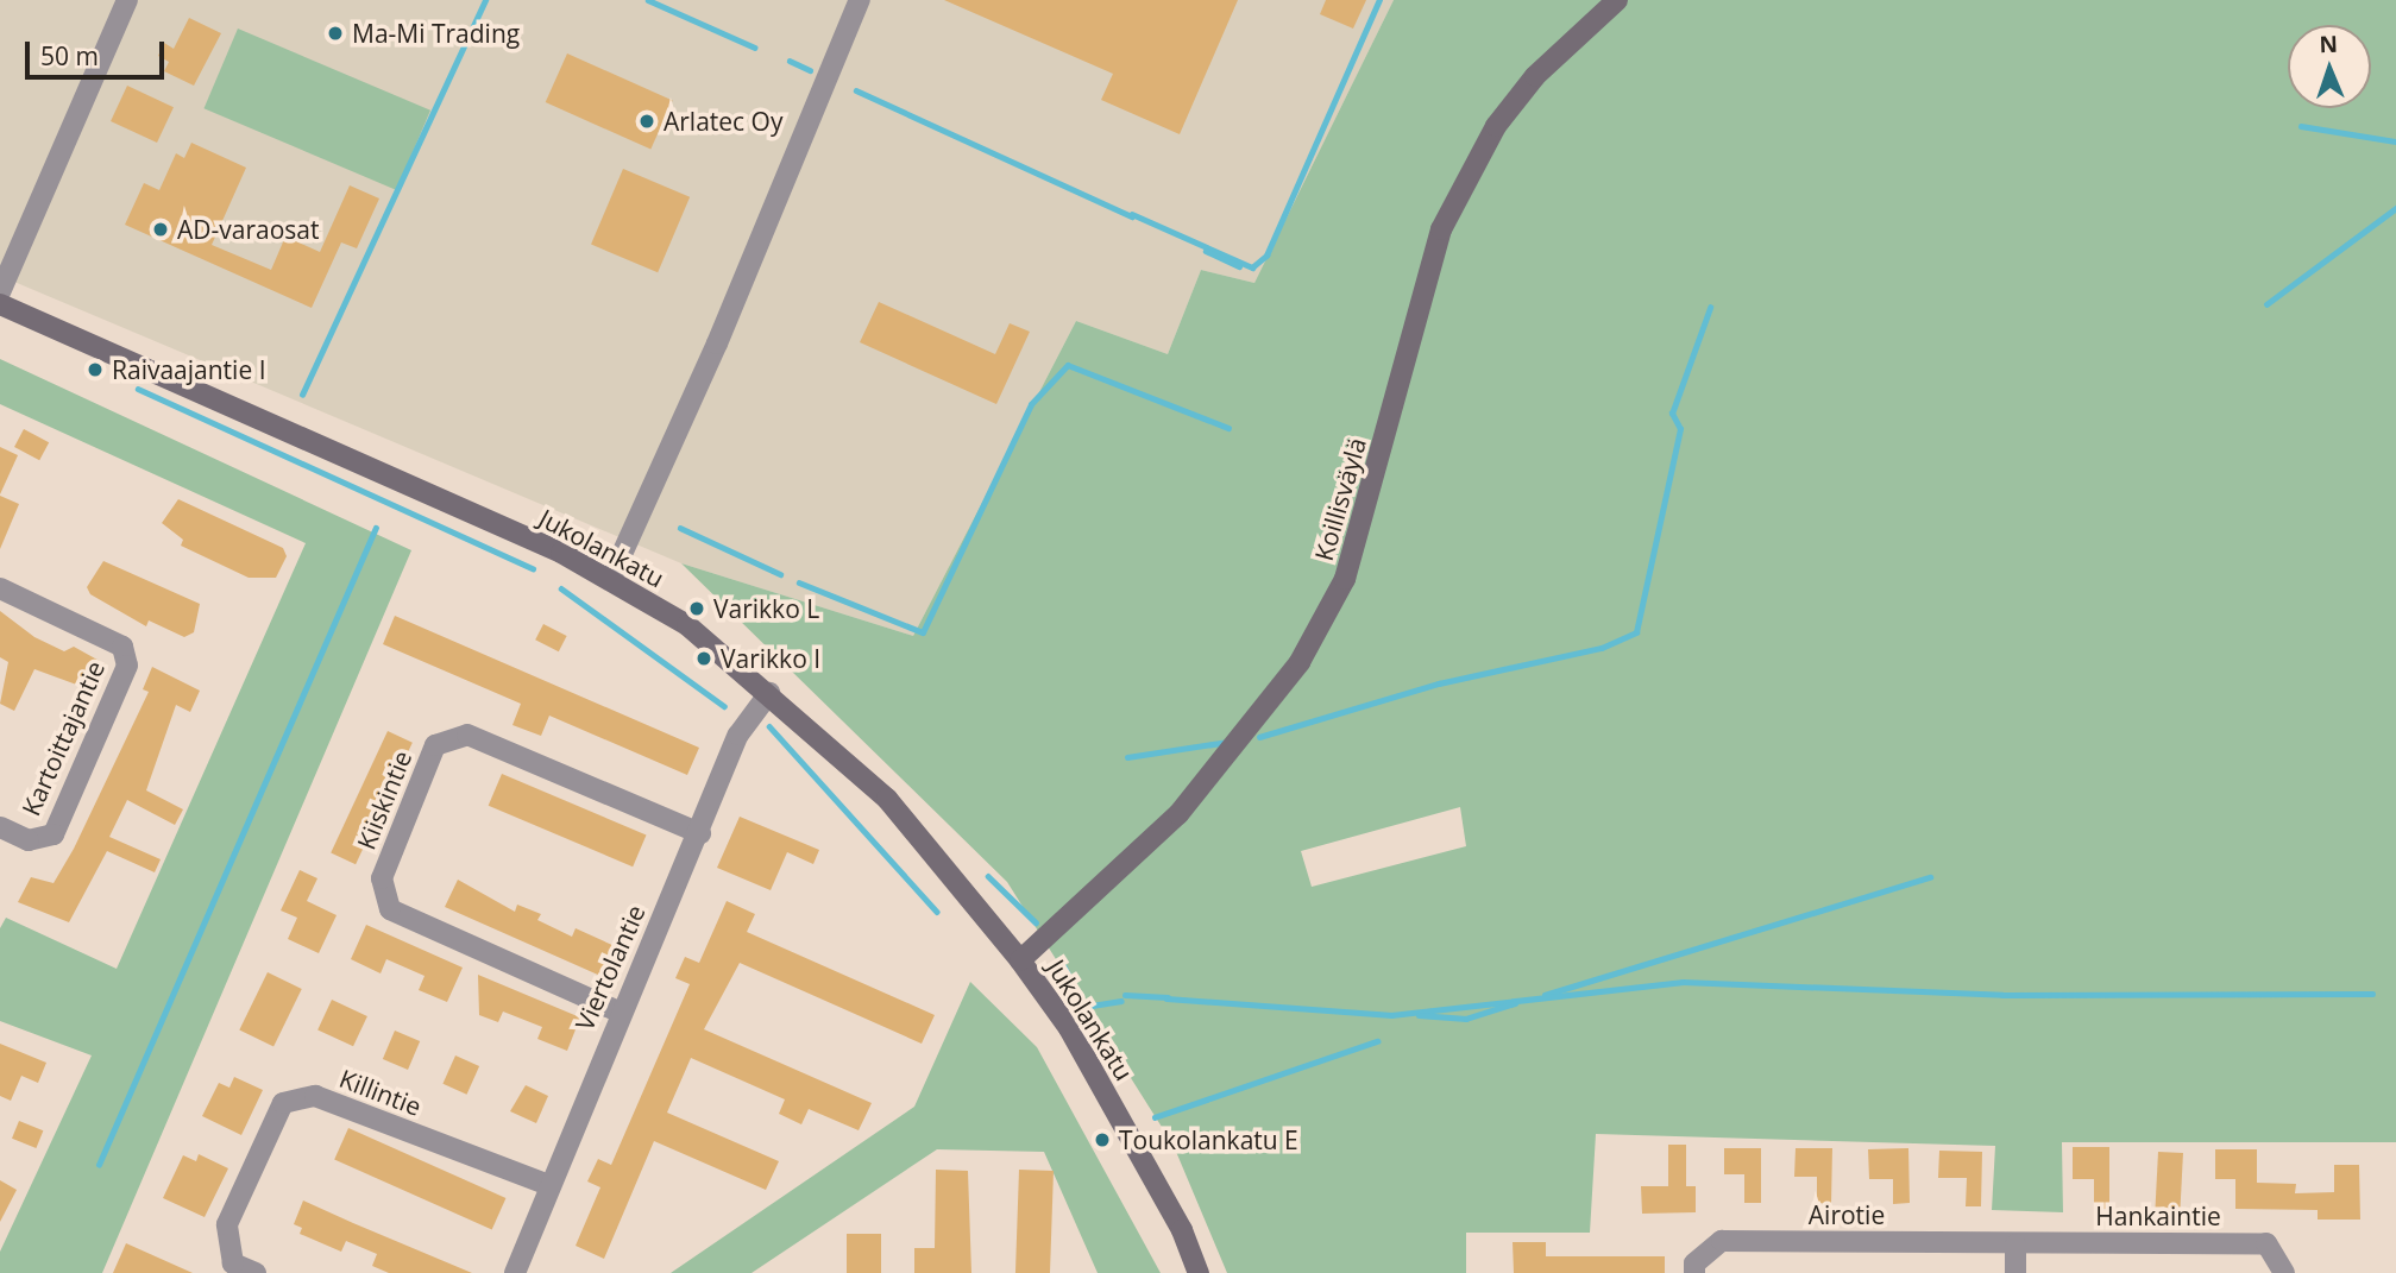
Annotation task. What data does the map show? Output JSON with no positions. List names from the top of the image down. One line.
{"streets":{"main road":["Koillisväylä","Jukolankatu"],"street":["Kartoittajantie","Kiiskintie","Viertolantie","Killintie","Airotie","Hankaintie"]},"crossings":[["Koillisväylä","Jukolankatu"],["Jukolankatu","Viertolantie"],["Kiiskintie","Viertolantie"],["Viertolantie","Killintie"],["Airotie","Hankaintie"]],"places":["Ma-Mi Trading","Arlatec Oy","AD-varaosat","Raivaajantie I","Varikko L","Varikko I","Toukolankatu E"],"scale_bar":"50 m","north":"top"}
